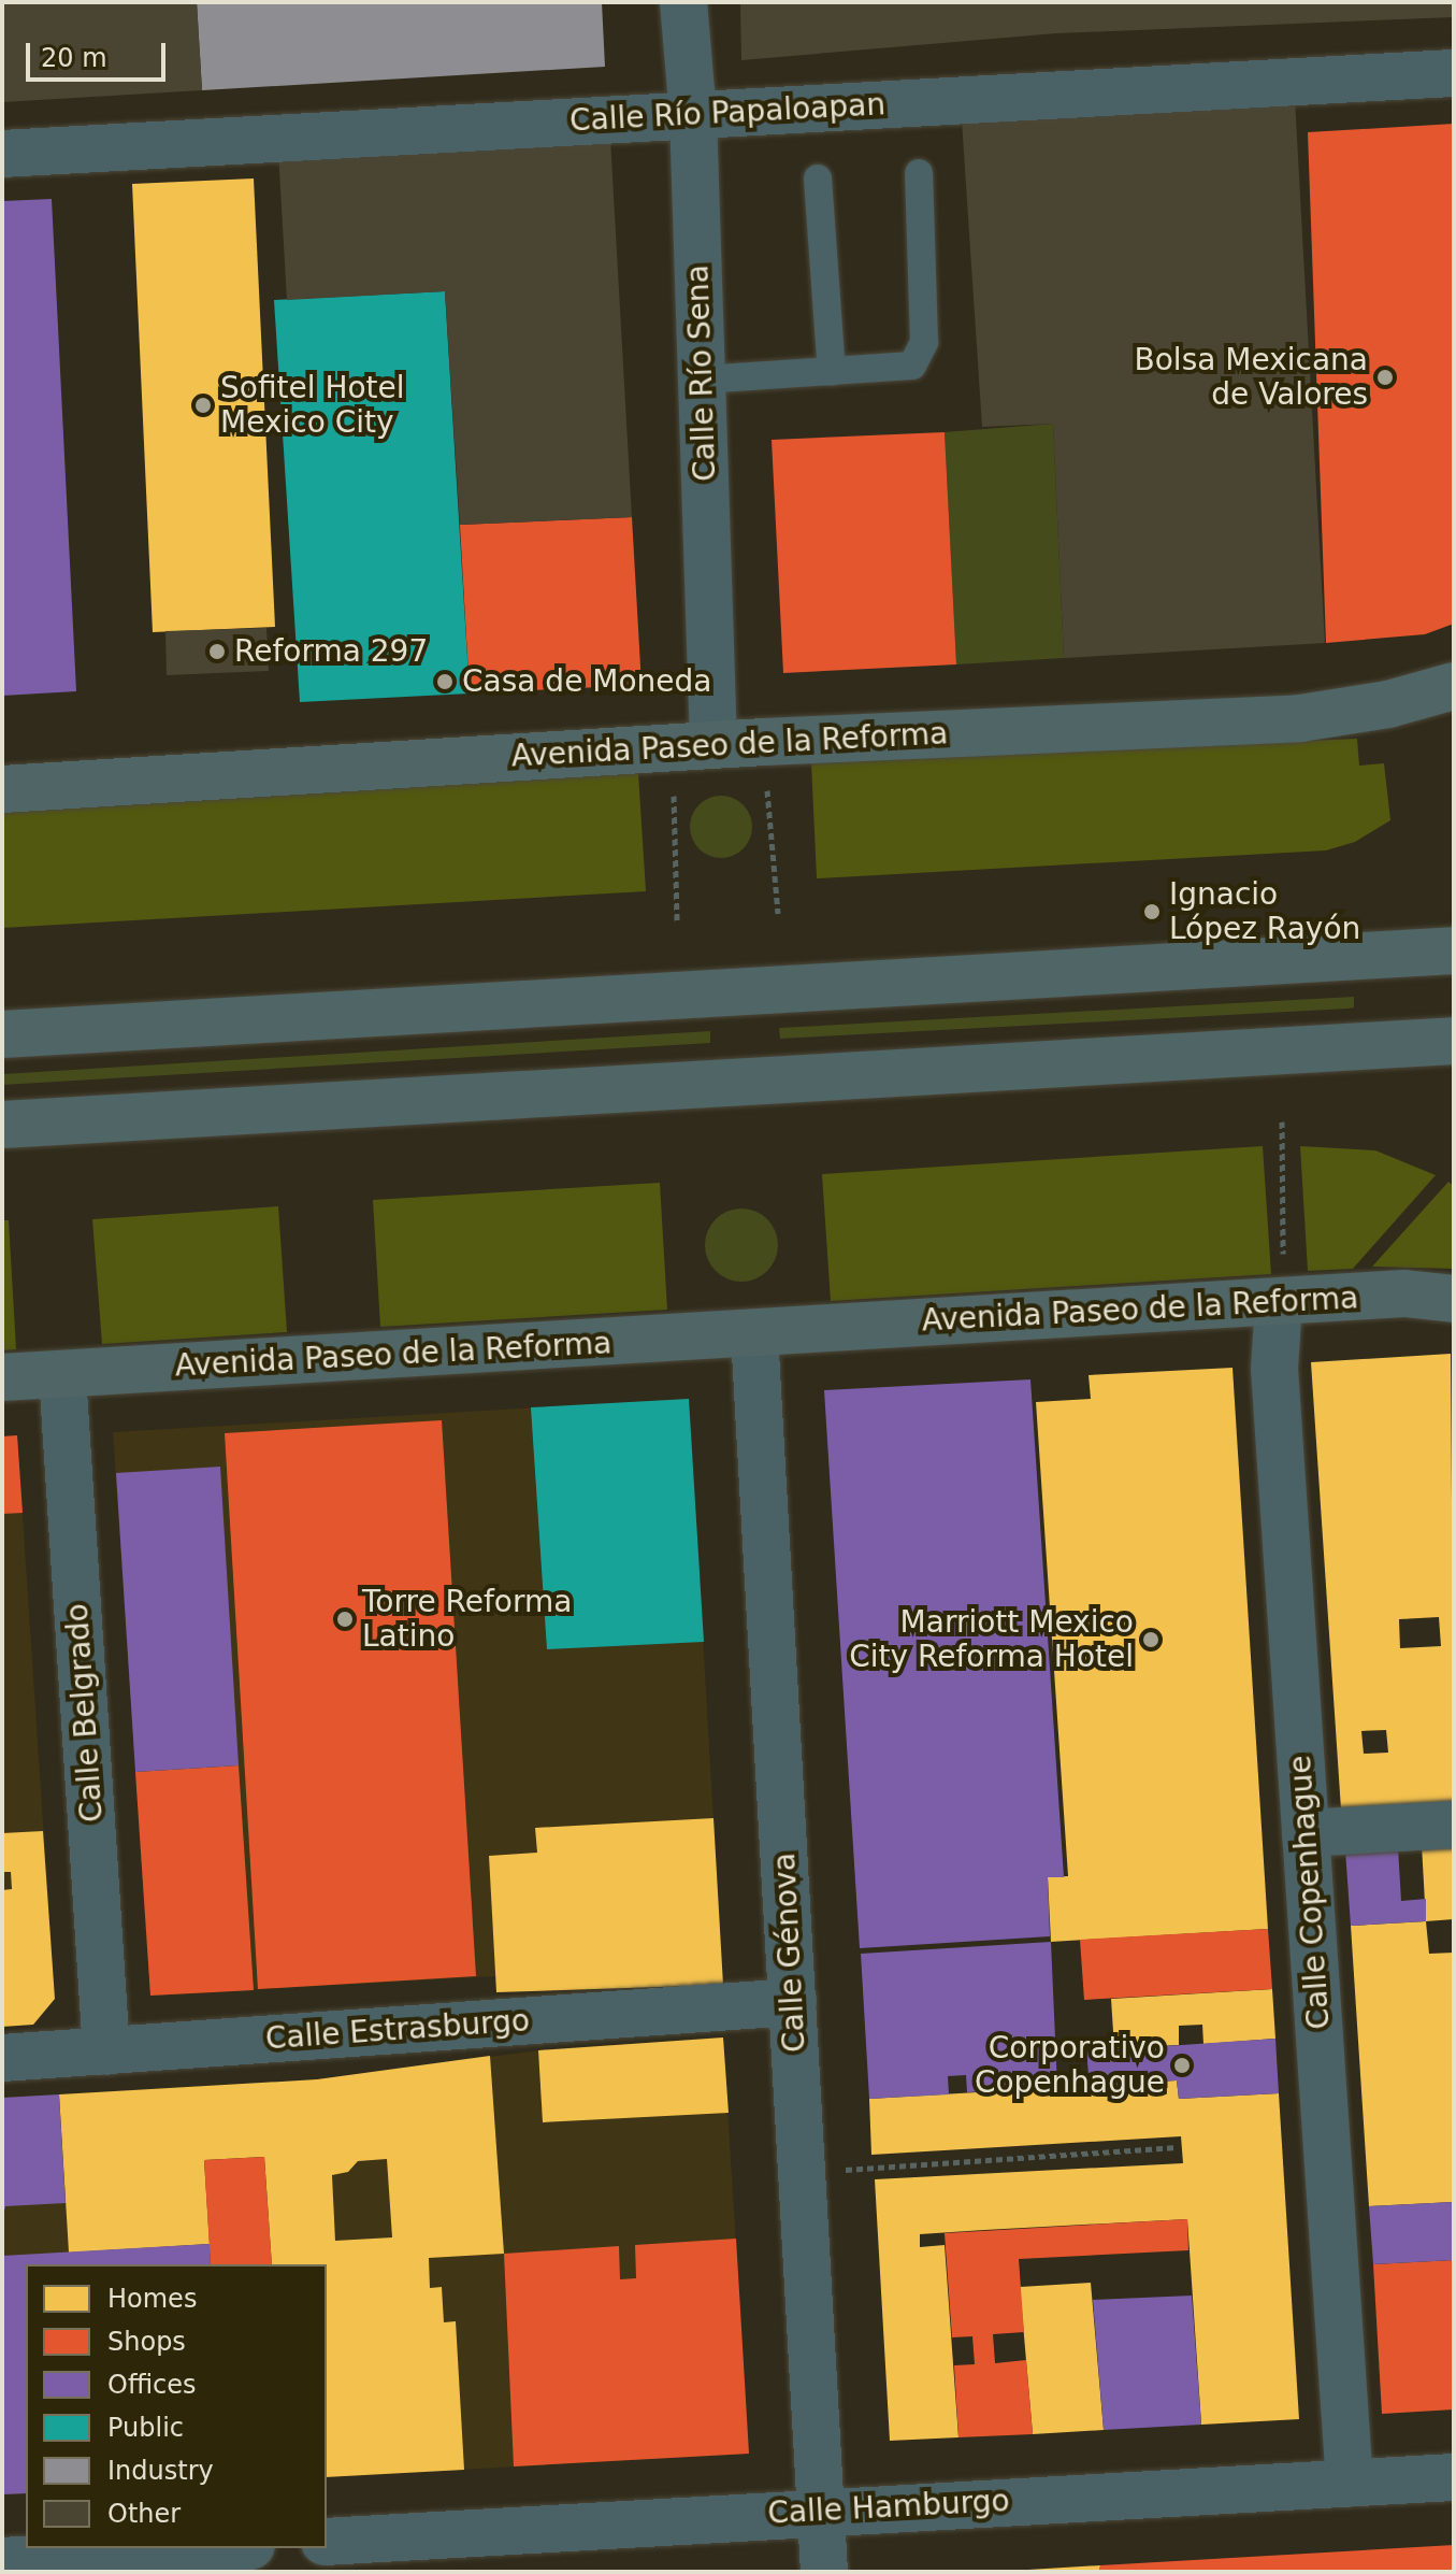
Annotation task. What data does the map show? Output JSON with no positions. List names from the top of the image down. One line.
{"streets":{"main road":["Avenida Paseo de la Reforma"],"street":["Calle Río Papaloapan","Calle Río Sena","Calle Belgrado","Calle Copenhague","Calle Génova","Calle Estrasburgo","Calle Hamburgo"]},"crossings":[["Calle Río Papaloapan","Calle Río Sena"],["Calle Río Sena","Avenida Paseo de la Reforma"],["Avenida Paseo de la Reforma","Calle Belgrado"],["Avenida Paseo de la Reforma","Calle Copenhague"],["Avenida Paseo de la Reforma","Calle Génova"],["Calle Belgrado","Calle Estrasburgo"],["Calle Copenhague","Calle Hamburgo"],["Calle Génova","Calle Estrasburgo"],["Calle Génova","Calle Hamburgo"]],"places":["Bolsa Mexicana de Valores","Sofitel Hotel Mexico City","Reforma 297","Casa de Moneda","Ignacio López Rayón","Torre Reforma Latino","Marriott Mexico City Reforma Hotel","Corporativo Copenhague"],"legend":["Homes","Shops","Offices","Public","Industry","Other"],"scale_bar":"20 m"}
